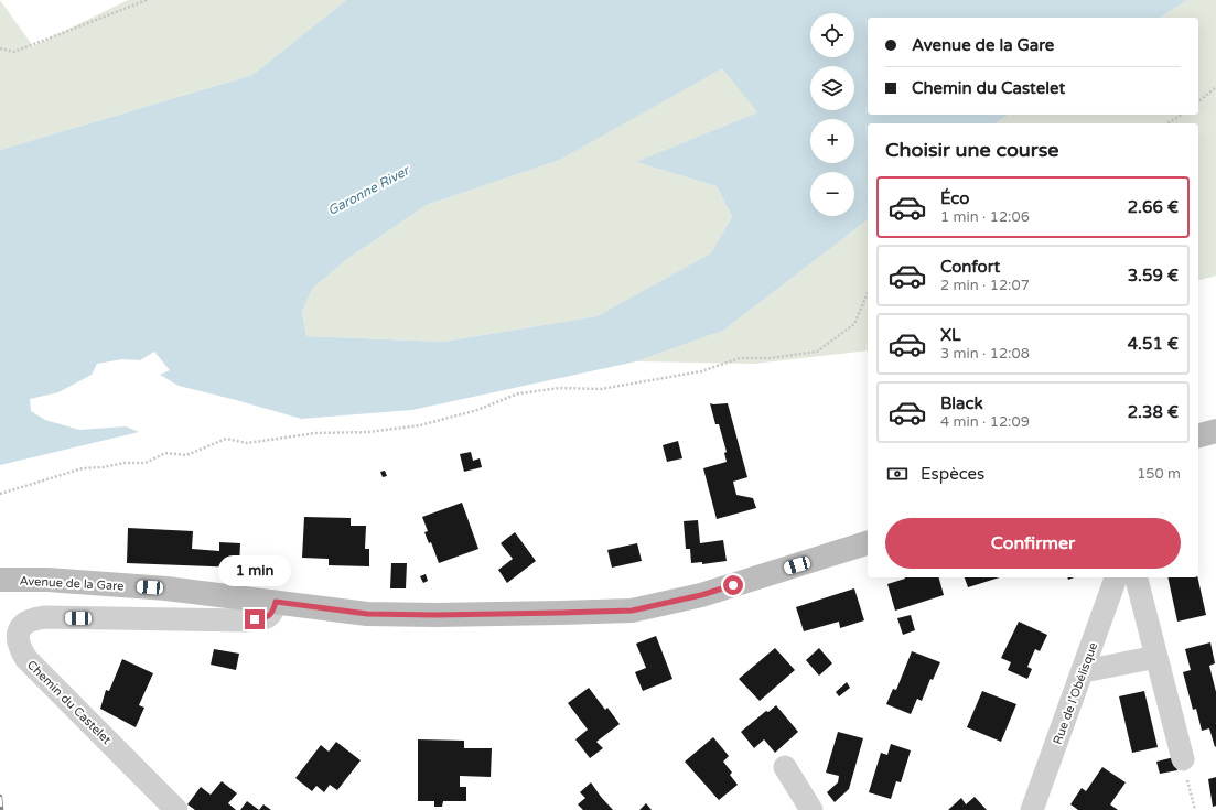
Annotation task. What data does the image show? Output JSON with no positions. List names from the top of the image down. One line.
{"streets":{"street":["Avenue de la Gare","Rue de l'Obélisque","Chemin du Castelet"]},"crossings":[["Avenue de la Gare","Chemin du Castelet"]],"water":["Garonne River"],"page":{"map_buttons":["+","−"],"banner":["Avenue de la Gare","Chemin du Castelet"],"heading":"Choisir une course","list":[{"name":"Éco","note":"1 min · 12:06","value":"2.66 €"},{"name":"Confort","note":"2 min · 12:07","value":"3.59 €"},{"name":"XL","note":"3 min · 12:08","value":"4.51 €"},{"name":"Black","note":"4 min · 12:09","value":"2.38 €"}],"pay":["Espèces","150 m"],"buttons":"Confirmer","bubble":"1 min"}}
